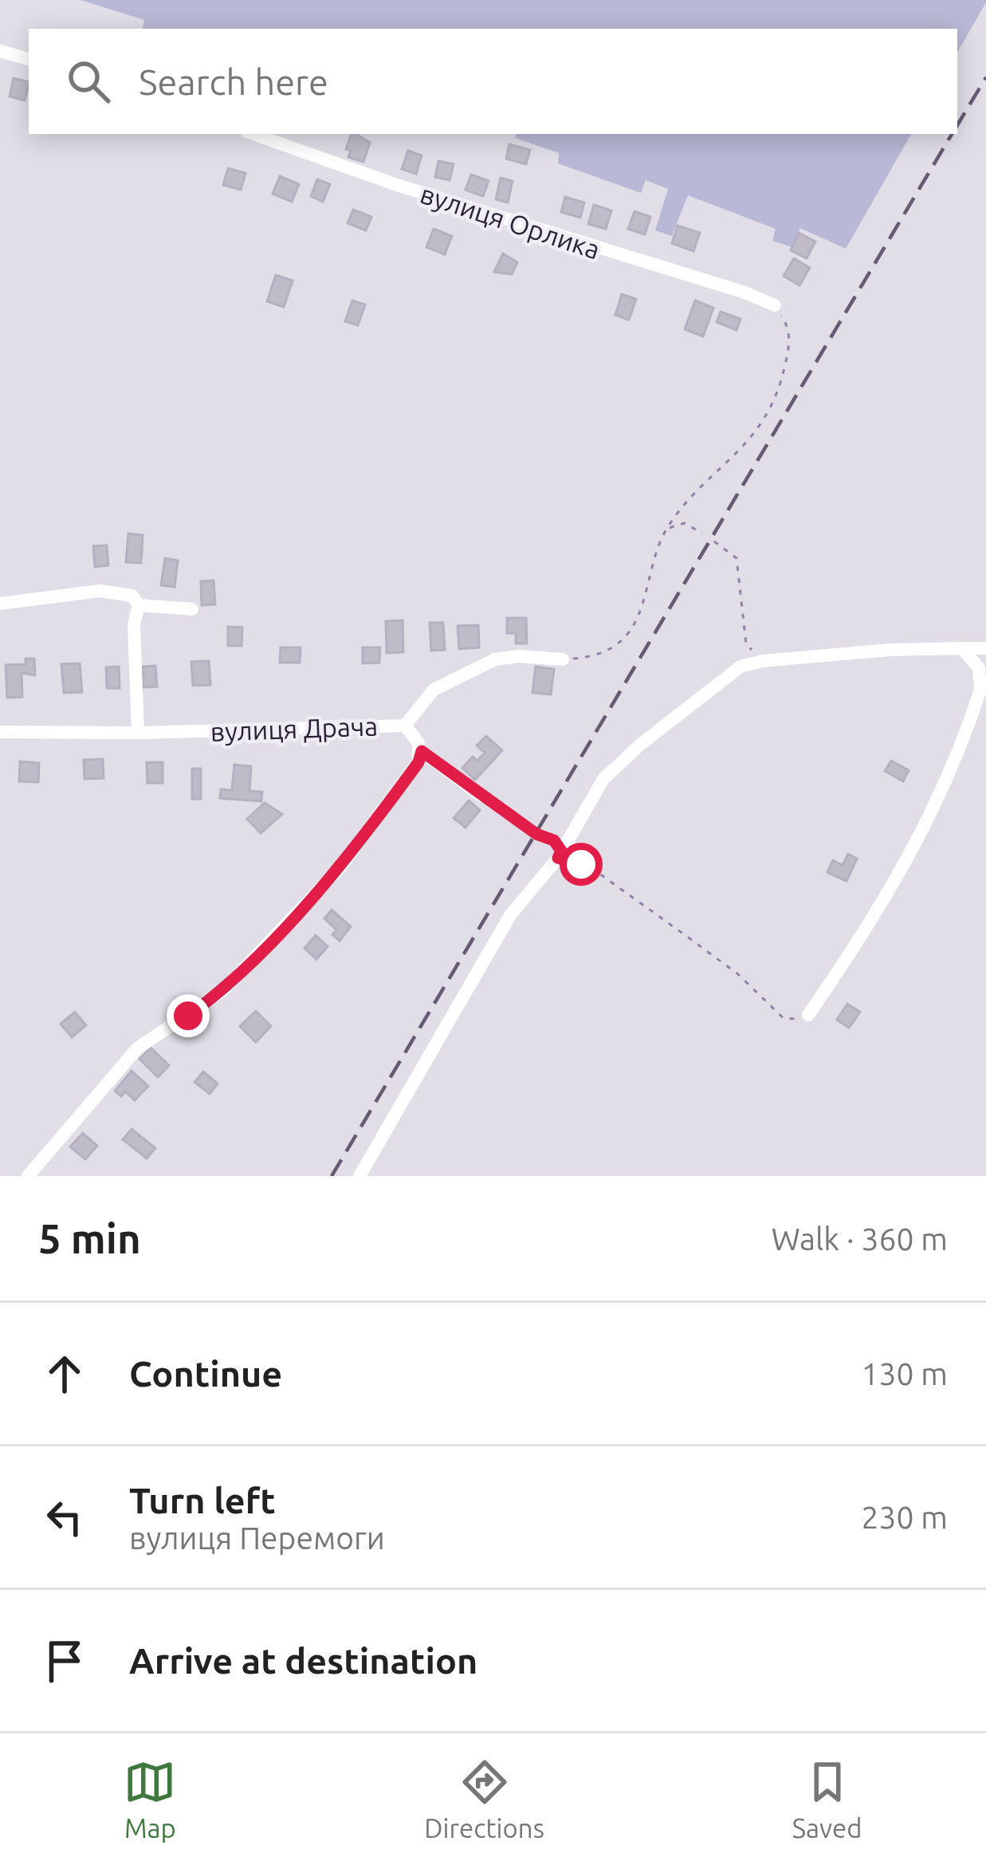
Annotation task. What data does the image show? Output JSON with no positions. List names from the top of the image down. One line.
{"streets":{"street":["вулиця Орлика","вулиця Драча"]},"page":{"search":"Search here","heading":["5 min","Walk · 360 m"],"list":[["Continue","130 m"],["Turn left","вулиця Перемоги","230 m"],"Arrive at destination"],"nav":["Map","Directions","Saved"]}}
